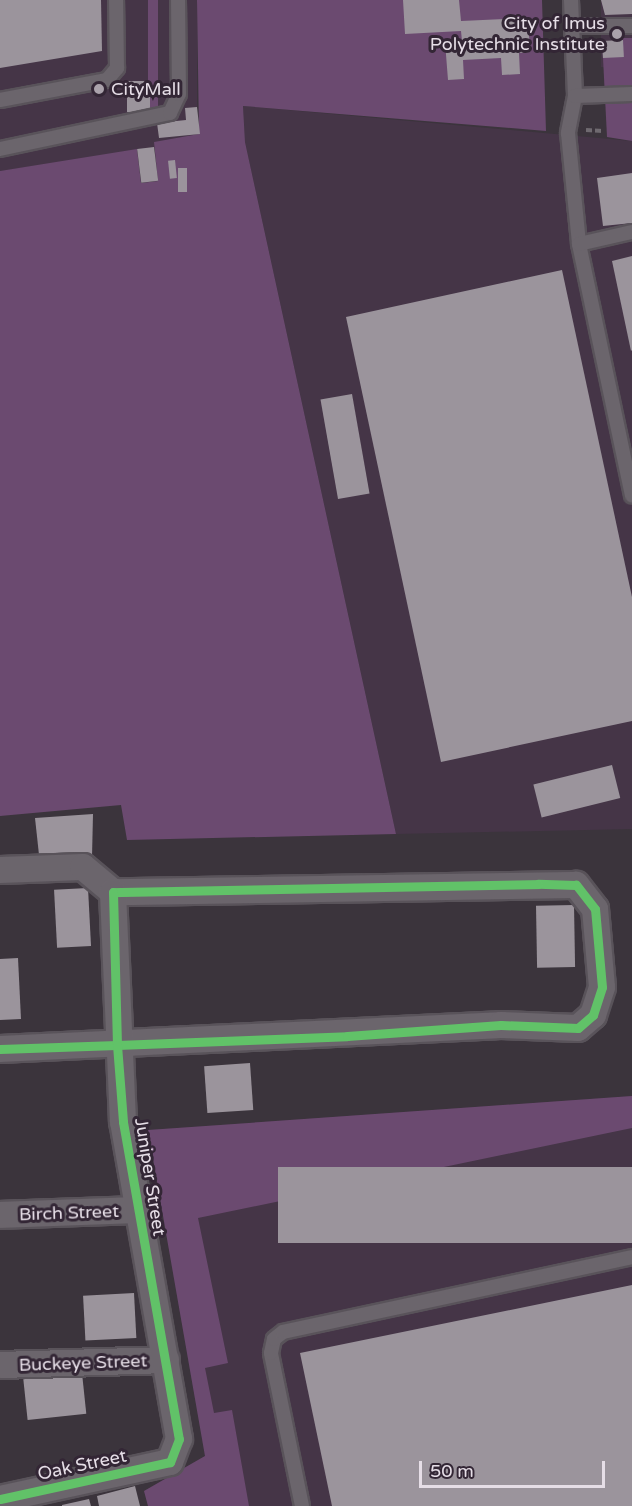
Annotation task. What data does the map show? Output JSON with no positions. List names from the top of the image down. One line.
{"streets":{"street":["Juniper Street","Birch Street","Buckeye Street","Oak Street"]},"crossings":[["Juniper Street","Birch Street"],["Juniper Street","Buckeye Street"],["Juniper Street","Oak Street"]],"places":["City of Imus Polytechnic Institute","CityMall"],"scale_bar":"50 m"}
